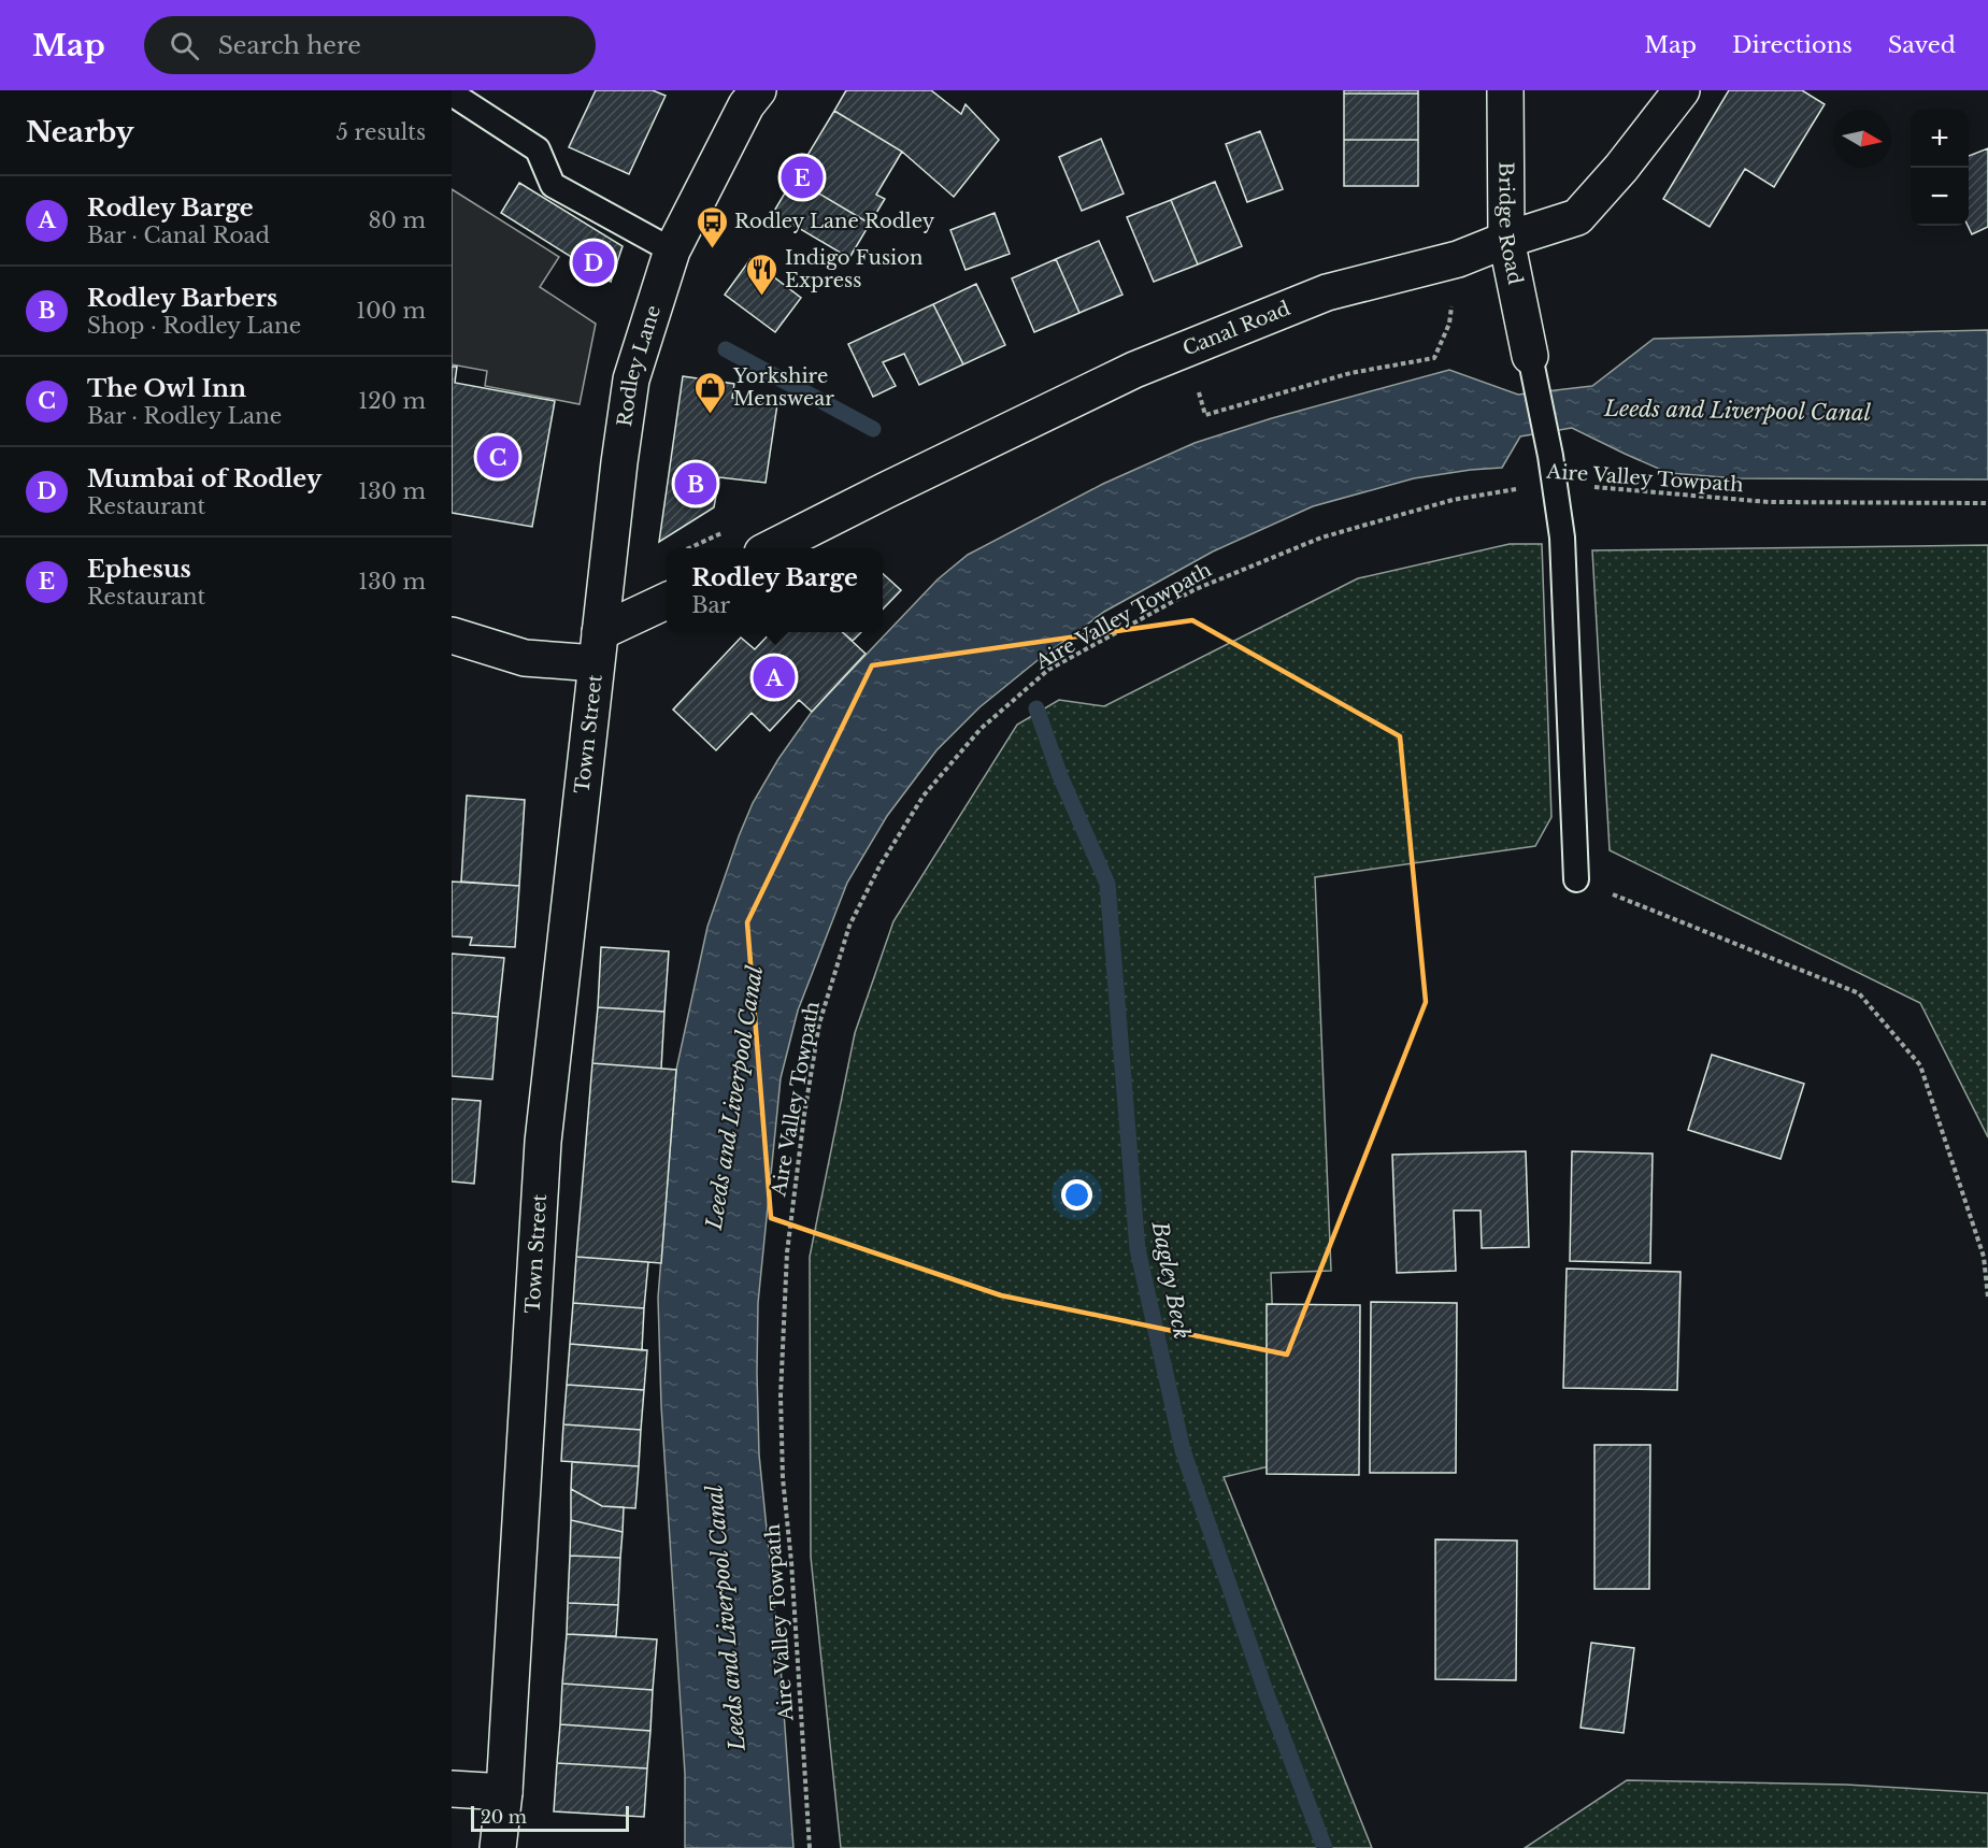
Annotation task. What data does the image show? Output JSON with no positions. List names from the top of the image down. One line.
{"streets":{"main road":["Bridge Road","Canal Road","Rodley Lane","Town Street"],"path":["Aire Valley Towpath"]},"crossings":[["Bridge Road","Canal Road"],["Rodley Lane","Town Street"]],"water":["Leeds and Liverpool Canal","Bagley Beck"],"places":{"bus stop":["Rodley Lane Rodley"],"restaurant":["Indigo Fusion Express"],"shop":["Yorkshire Menswear"]},"scale_bar":"20 m","north":"right","page":{"header":"Map","search":"Search here","nav":["Map","Directions","Saved"],"heading":["Nearby","5 results"],"map_buttons":["+","−"],"pins":["E","D","C","B","A"],"list":[{"mark":"A","name":"Rodley Barge","note":"Bar · Canal Road","value":"80 m"},{"mark":"B","name":"Rodley Barbers","note":"Shop · Rodley Lane","value":"100 m"},{"mark":"C","name":"The Owl Inn","note":"Bar · Rodley Lane","value":"120 m"},{"mark":"D","name":"Mumbai of Rodley","note":"Restaurant","value":"130 m"},{"mark":"E","name":"Ephesus","note":"Restaurant","value":"130 m"}],"popup":["Rodley Barge","Bar"],"scale":"20 m"}}
